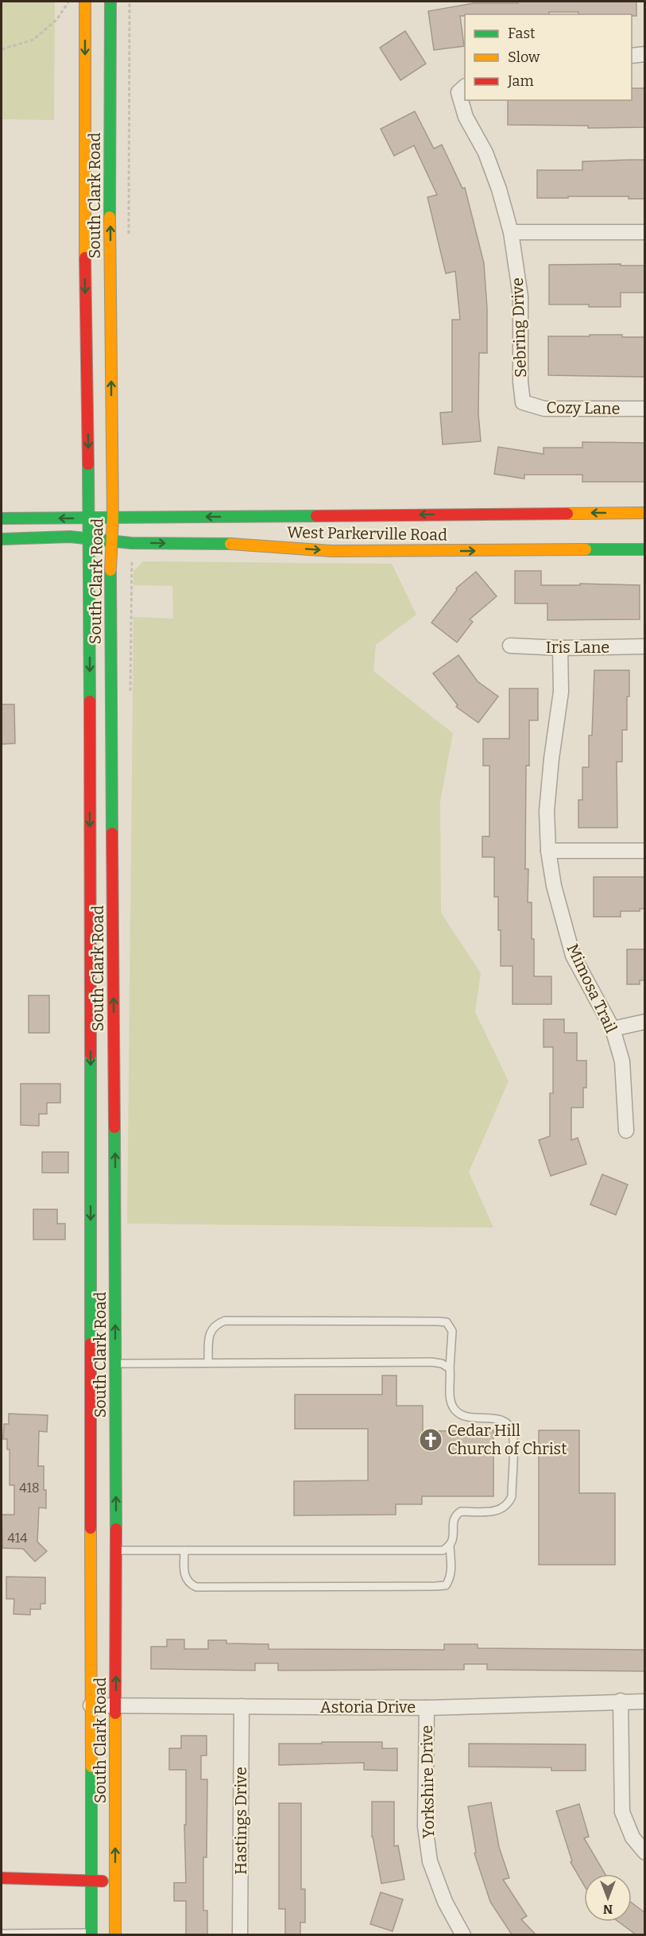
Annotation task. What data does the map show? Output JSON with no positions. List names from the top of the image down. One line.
{"streets":{"main road":["South Clark Road","West Parkerville Road"],"street":["Sebring Drive","Cozy Lane","Iris Lane","Mimosa Trail","Astoria Drive","Yorkshire Drive","Hastings Drive"]},"crossings":[["South Clark Road","West Parkerville Road"],["South Clark Road","Astoria Drive"],["Sebring Drive","Cozy Lane"],["Iris Lane","Mimosa Trail"],["Astoria Drive","Yorkshire Drive"],["Astoria Drive","Hastings Drive"]],"places":{"church":["Cedar Hill Church of Christ"]},"house_numbers":["418","414"],"legend":["Fast","Slow","Jam"],"north":"bottom"}
